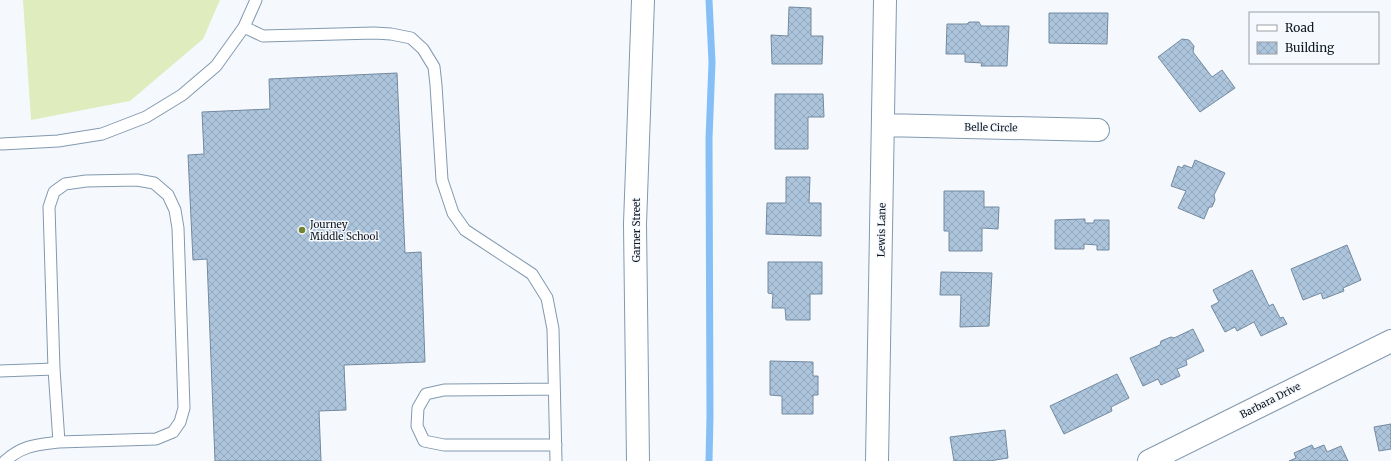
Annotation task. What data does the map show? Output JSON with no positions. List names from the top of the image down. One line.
{"streets":{"street":["Belle Circle","Garner Street","Lewis Lane","Barbara Drive"]},"crossings":[["Belle Circle","Lewis Lane"]],"places":["Journey Middle School"],"legend":["Road","Building"]}
